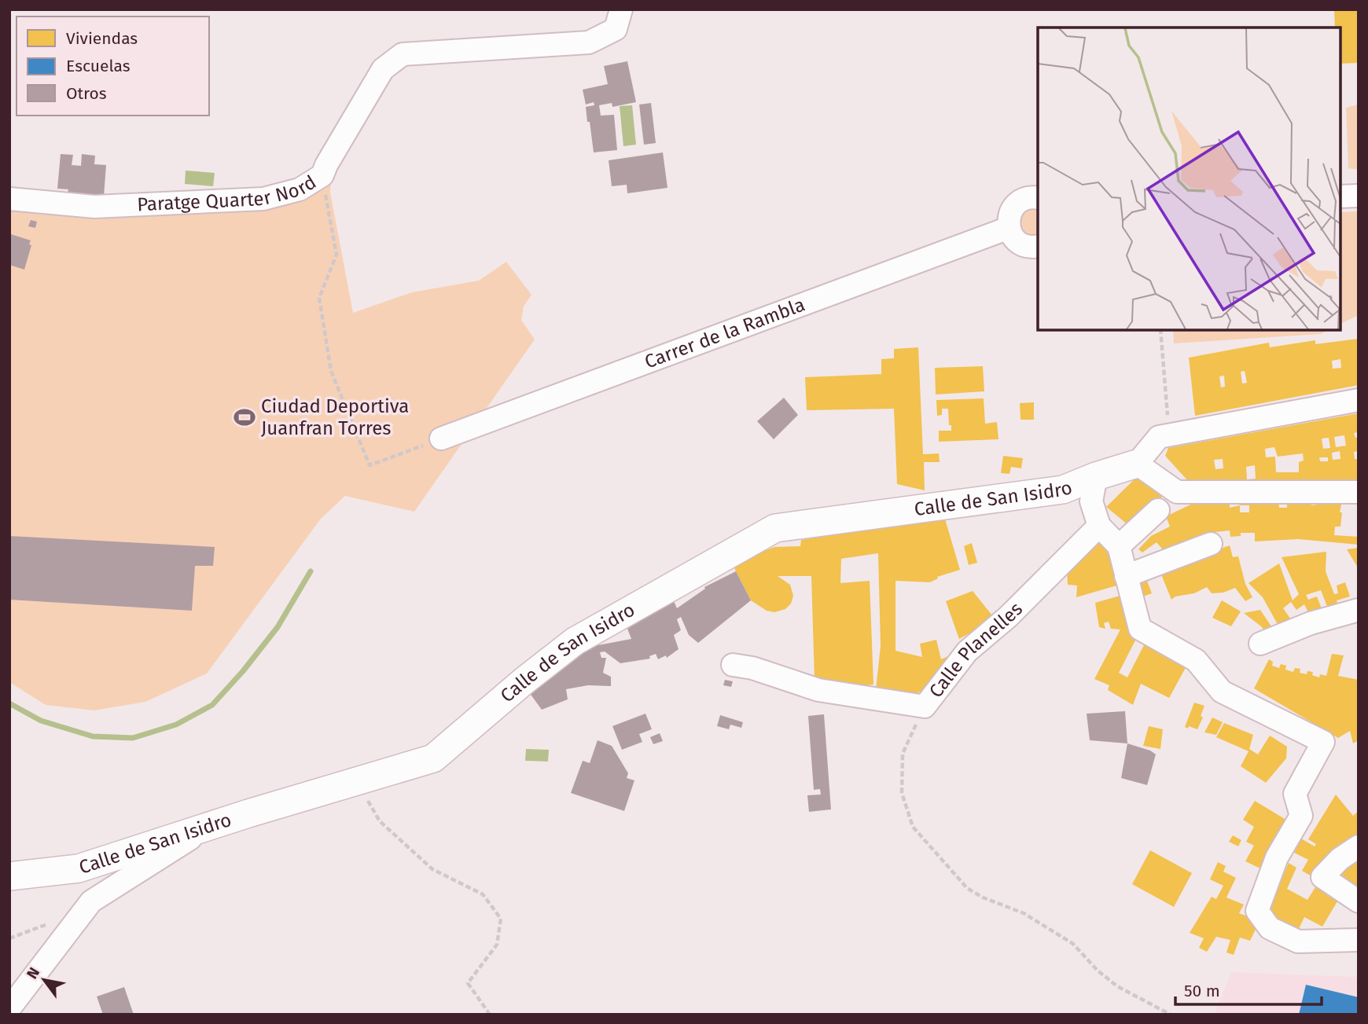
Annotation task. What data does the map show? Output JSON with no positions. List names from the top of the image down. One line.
{"streets":{"street":["Paratge Quarter Nord","Carrer de la Rambla","Calle de San Isidro","Calle Planelles"]},"places":{"sports":["Ciudad Deportiva Juanfran Torres"]},"legend":["Viviendas","Escuelas","Otros"],"scale_bar":"50 m","north":"top left"}
